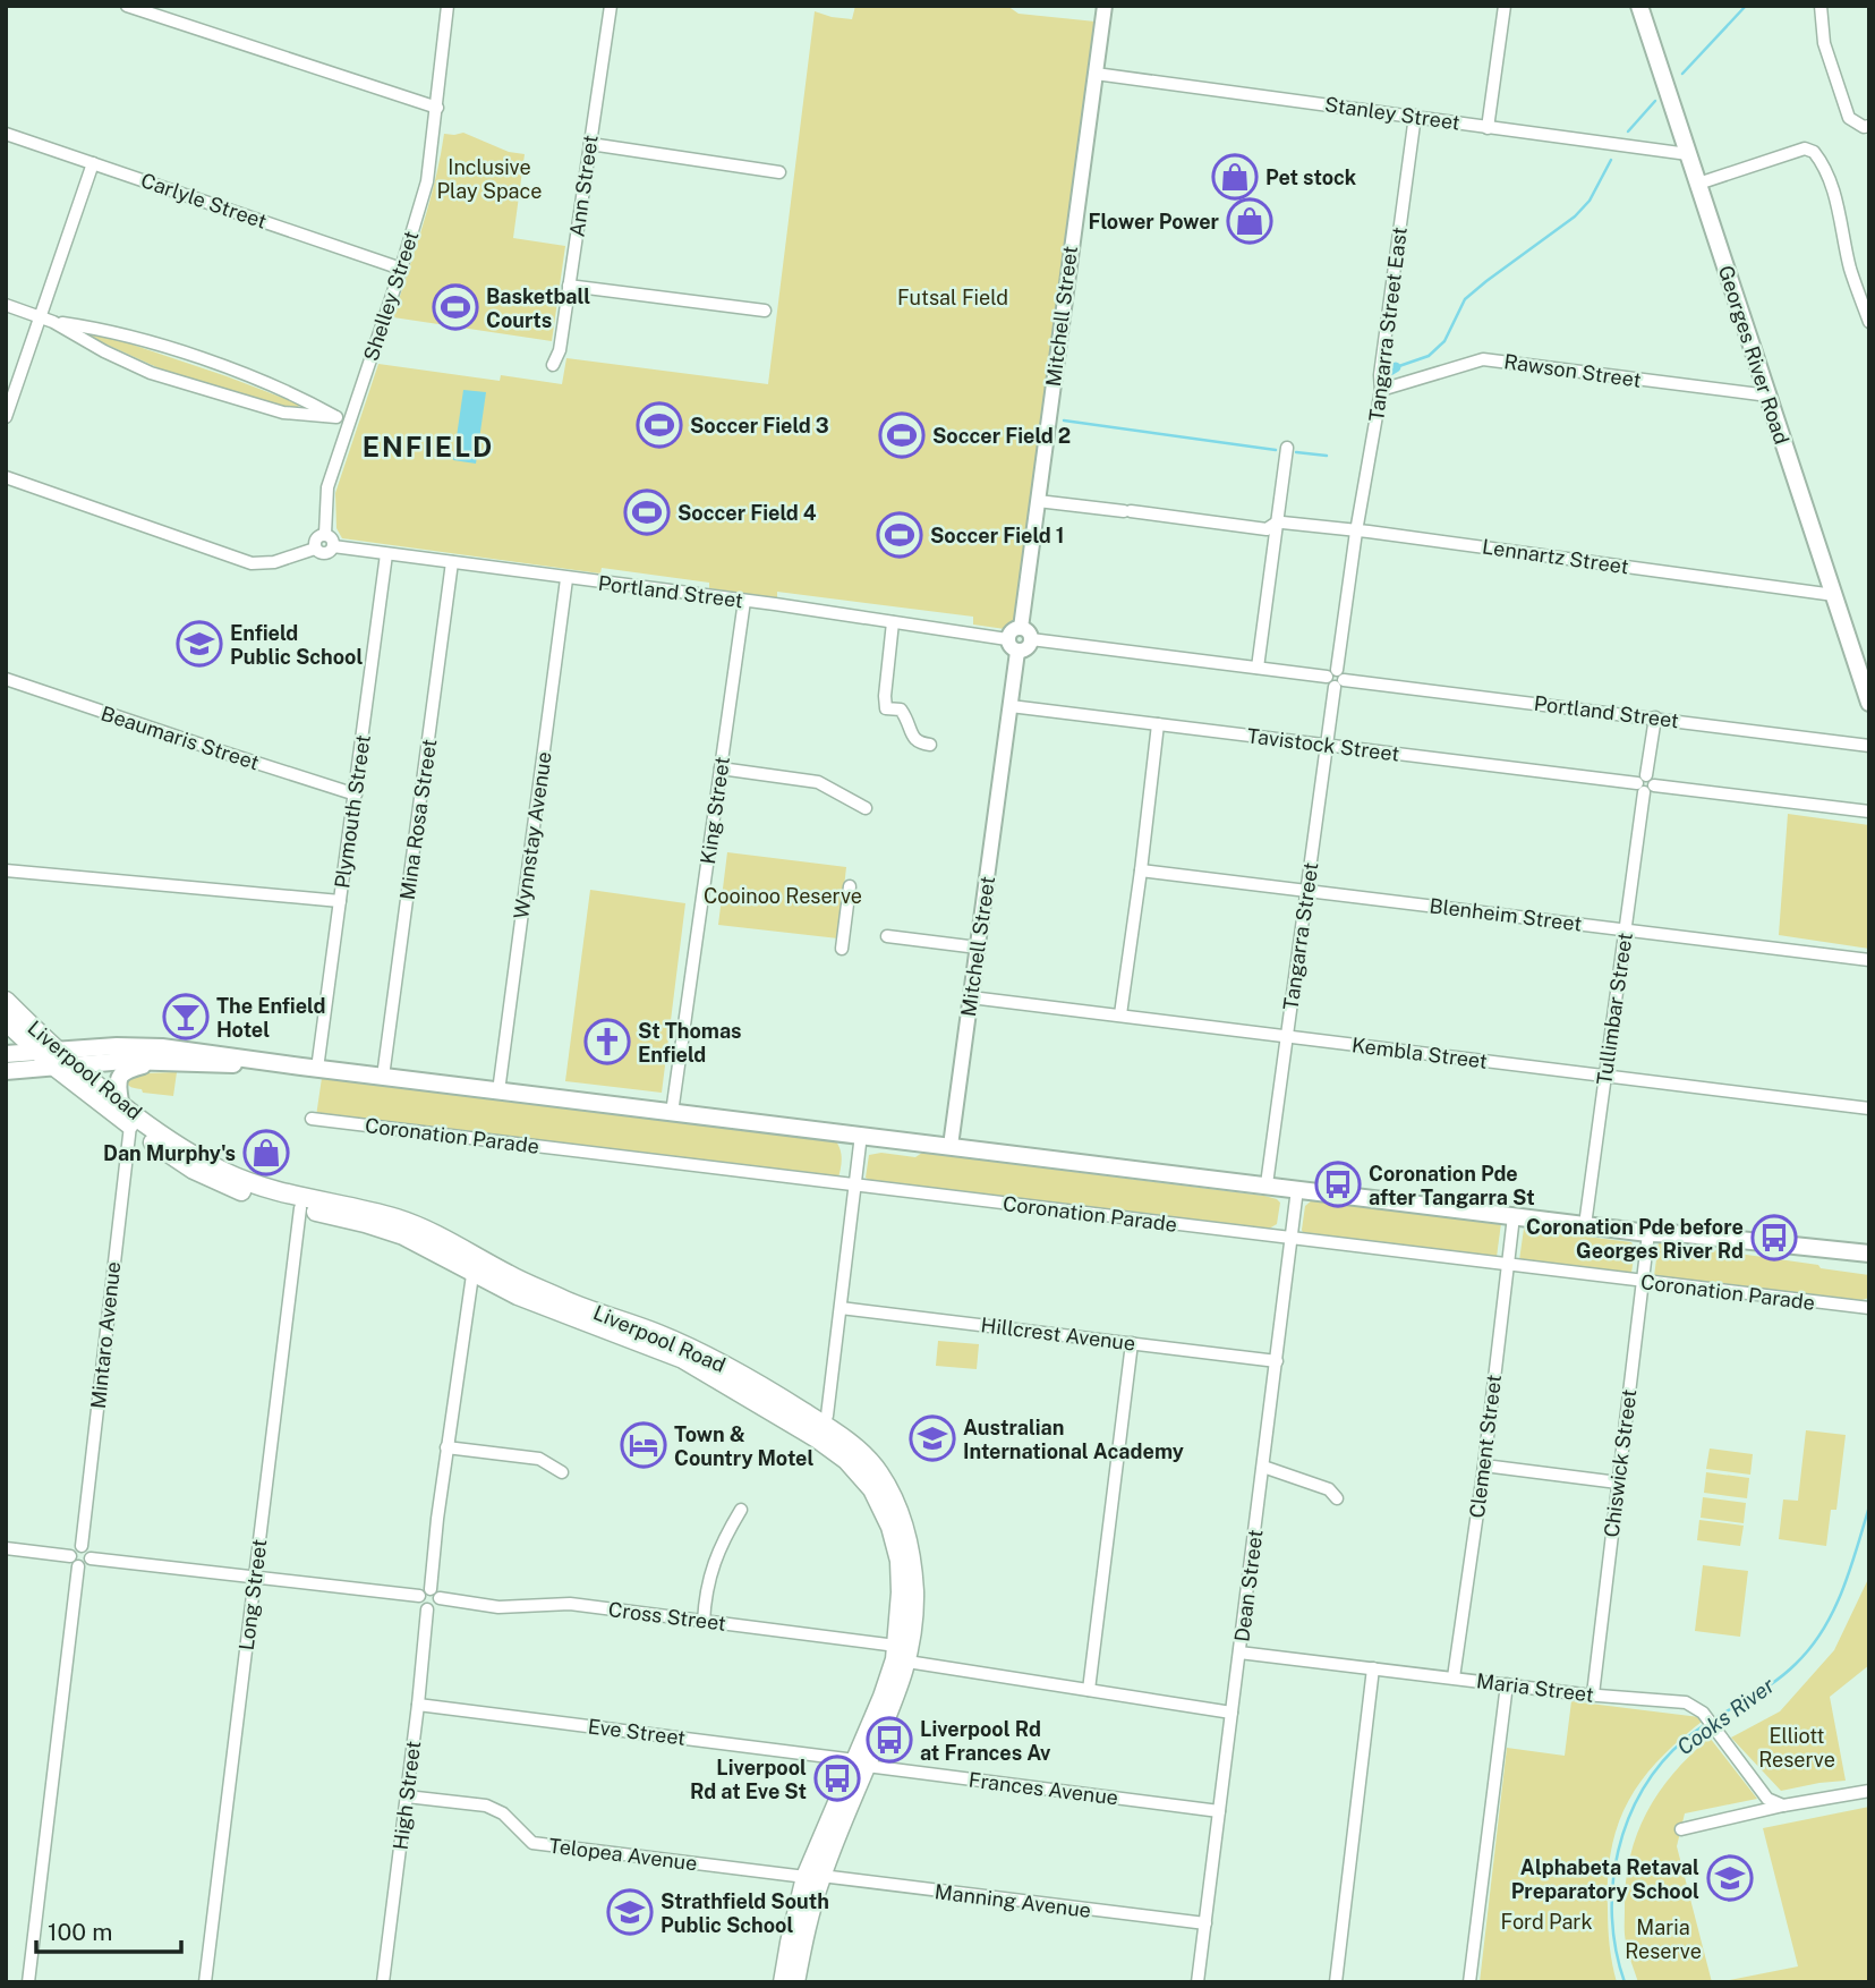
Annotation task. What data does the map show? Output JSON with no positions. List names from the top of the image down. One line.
{"streets":{"highway":["Liverpool Road"],"main road":["Georges River Road"],"street":["Stanley Street","Ann Street","Carlyle Street","Shelley Street","Mitchell Street","Tangarra Street East","Rawson Street","Lennartz Street","Portland Street","Beaumaris Street","Tavistock Street","King Street","Plymouth Street","Mina Rosa Street","Wynnstay Avenue","Blenheim Street","Tangarra Street","Tullimbar Street","Kembla Street","Coronation Parade","Hillcrest Avenue","Mintaro Avenue","Clement Street","Chiswick Street","Dean Street","Long Street","Cross Street","Maria Street","Eve Street","Frances Avenue","High Street","Telopea Avenue","Manning Avenue"]},"crossings":[["Stanley Street","Mitchell Street"],["Stanley Street","Tangarra Street East"],["Stanley Street","Georges River Road"],["Carlyle Street","Shelley Street"],["Shelley Street","Portland Street"],["Mitchell Street","Lennartz Street"],["Mitchell Street","Portland Street"],["Mitchell Street","Tavistock Street"],["Mitchell Street","Kembla Street"],["Tangarra Street East","Rawson Street"],["Tangarra Street East","Lennartz Street"],["Tangarra Street East","Tangarra Street"],["Georges River Road","Rawson Street"],["Georges River Road","Lennartz Street"],["Lennartz Street","Tangarra Street"],["Portland Street","King Street"],["Portland Street","Plymouth Street"],["Portland Street","Mina Rosa Street"],["Portland Street","Wynnstay Avenue"],["Portland Street","Tangarra Street"],["Portland Street","Tullimbar Street"],["Beaumaris Street","Plymouth Street"],["Tavistock Street","Tangarra Street"],["Tavistock Street","Tullimbar Street"],["Blenheim Street","Tangarra Street"],["Blenheim Street","Tullimbar Street"],["Tangarra Street","Kembla Street"],["Tullimbar Street","Kembla Street"],["Liverpool Road","Mintaro Avenue"],["Liverpool Road","Long Street"],["Liverpool Road","Cross Street"],["Liverpool Road","Eve Street"],["Liverpool Road","Frances Avenue"],["Liverpool Road","Telopea Avenue"],["Liverpool Road","Manning Avenue"],["Coronation Parade","Clement Street"],["Coronation Parade","Chiswick Street"],["Coronation Parade","Dean Street"],["Hillcrest Avenue","Dean Street"],["Clement Street","Maria Street"],["Chiswick Street","Maria Street"],["Dean Street","Maria Street"],["Dean Street","Frances Avenue"],["Dean Street","Manning Avenue"],["Cross Street","High Street"],["Eve Street","Frances Avenue"],["Eve Street","High Street"],["High Street","Telopea Avenue"],["Telopea Avenue","Manning Avenue"]],"districts":["ENFIELD"],"water":["Cooks River"],"parks":["Inclusive Play Space","Futsal Field","Cooinoo Reserve","Elliott Reserve","Ford Park","Maria Reserve"],"places":{"shop":["Pet stock","Flower Power","Dan Murphy's"],"sports":["Basketball Courts","Soccer Field 3","Soccer Field 2","Soccer Field 4","Soccer Field 1"],"school or university":["Enfield Public School","Australian International Academy","Alphabeta Retaval Preparatory School","Strathfield South Public School"],"bar":["The Enfield Hotel"],"church":["St Thomas Enfield"],"bus stop":["Coronation Pde after Tangarra St","Coronation Pde before Georges River Rd","Liverpool Rd at Frances Av","Liverpool Rd at Eve St"],"hotel":["Town & Country Motel"]},"scale_bar":"100 m"}
